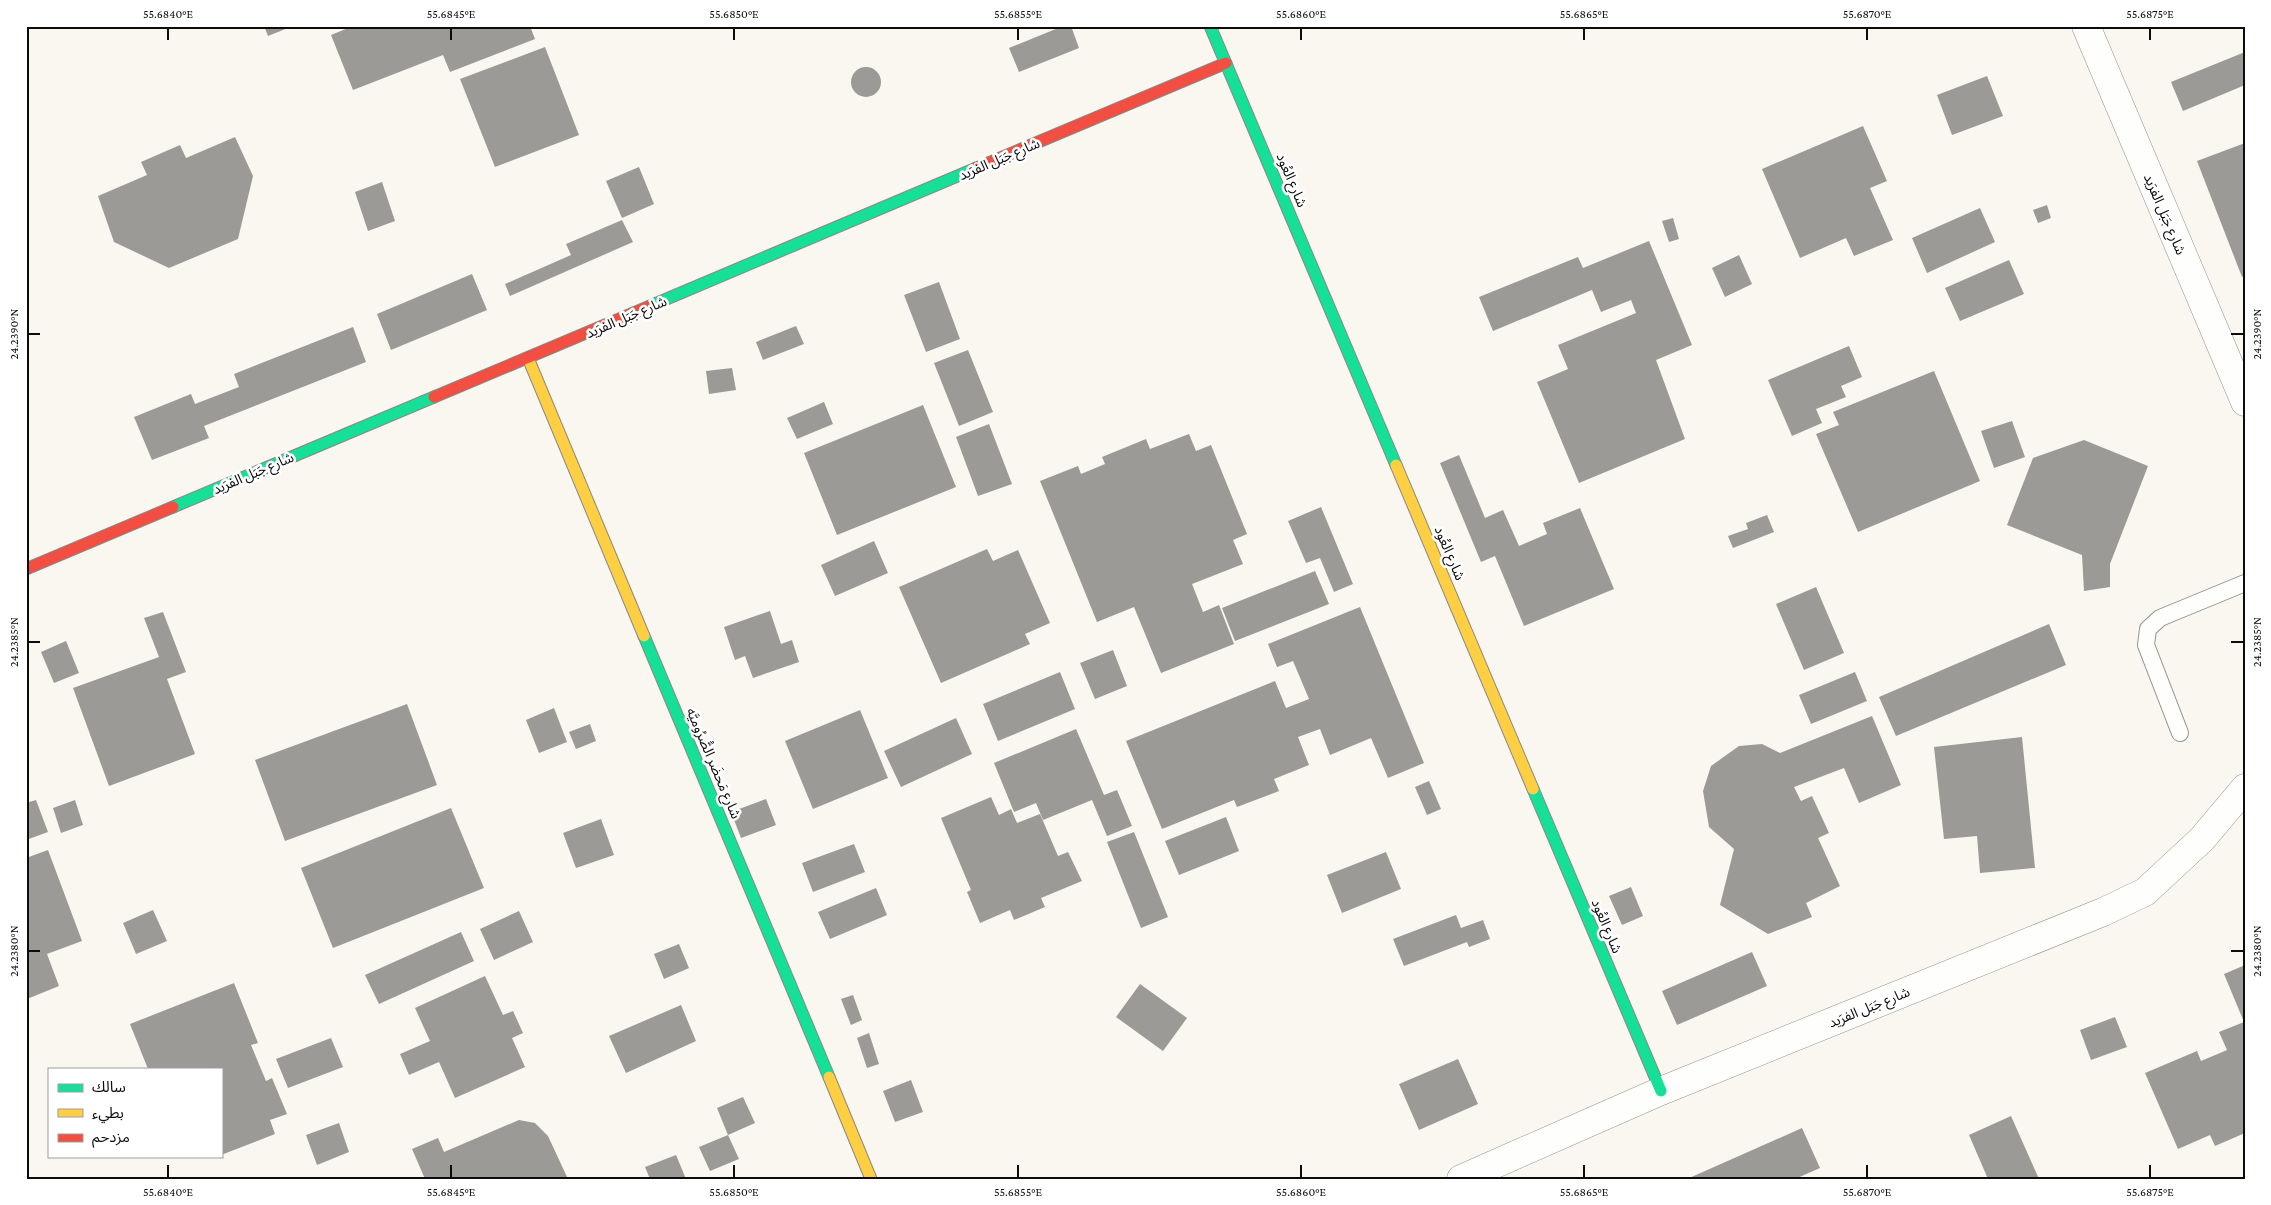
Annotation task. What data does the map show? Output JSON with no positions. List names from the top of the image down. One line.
{"streets":{"street":["شارع جَبَل الفرَيد","شارع العُود","شارع مَحضَر الصُّرُوميَّه"]},"crossings":[["شارع جَبَل الفرَيد","شارع العُود"],["شارع جَبَل الفرَيد","شارع مَحضَر الصُّرُوميَّه"]],"legend":["سالك","بطيء","مزدحم"],"coordinates":["55.6840°E","55.6845°E","55.6850°E","55.6855°E","55.6860°E","55.6865°E","55.6870°E","55.6875°E","24.2390°N","24.2385°N","24.2380°N"]}
